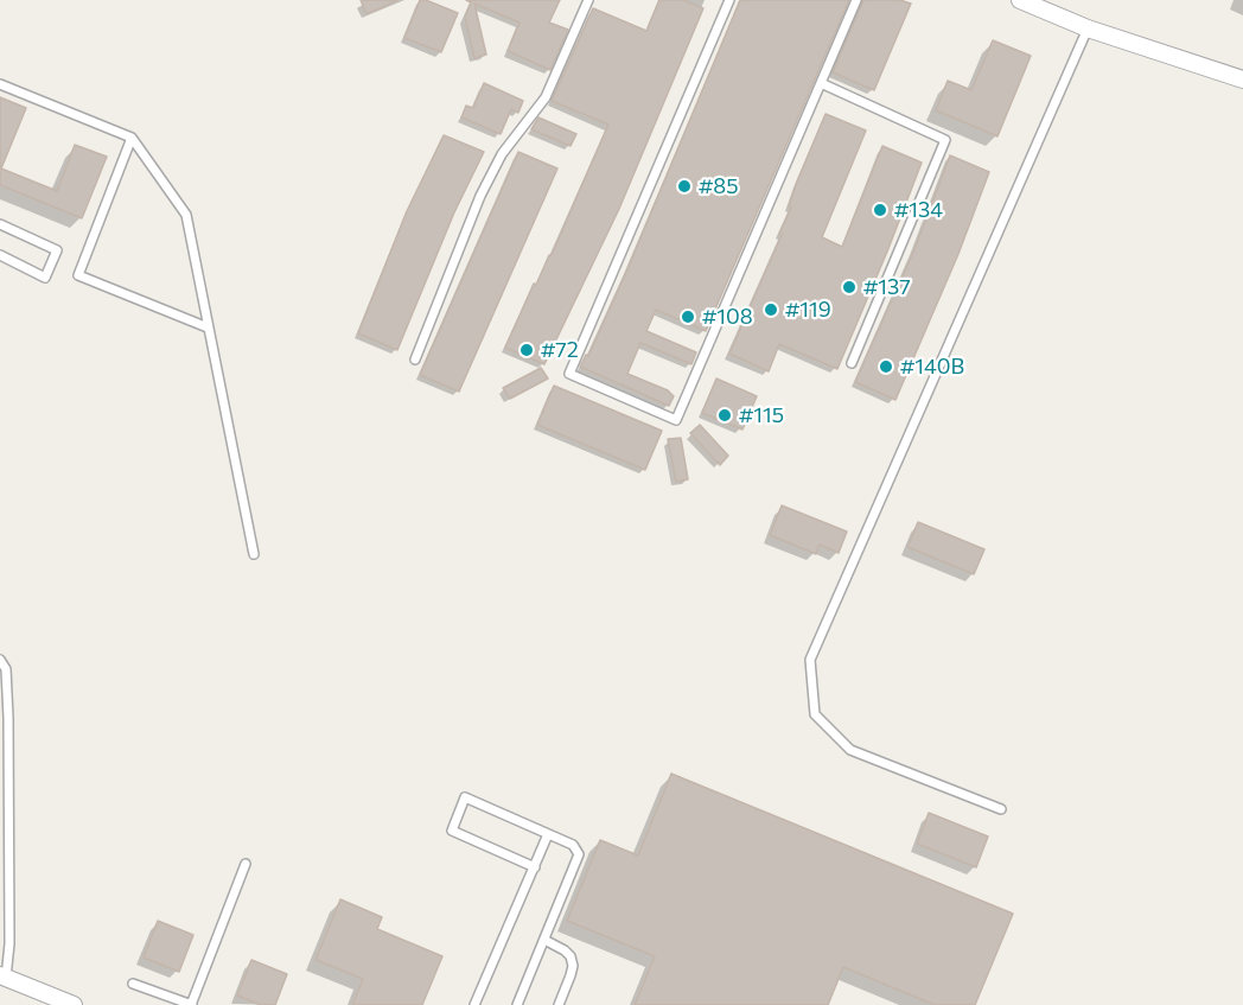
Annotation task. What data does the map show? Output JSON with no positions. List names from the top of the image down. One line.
{"places":["#85","#134","#137","#119","#108","#72","#140B","#115"]}
